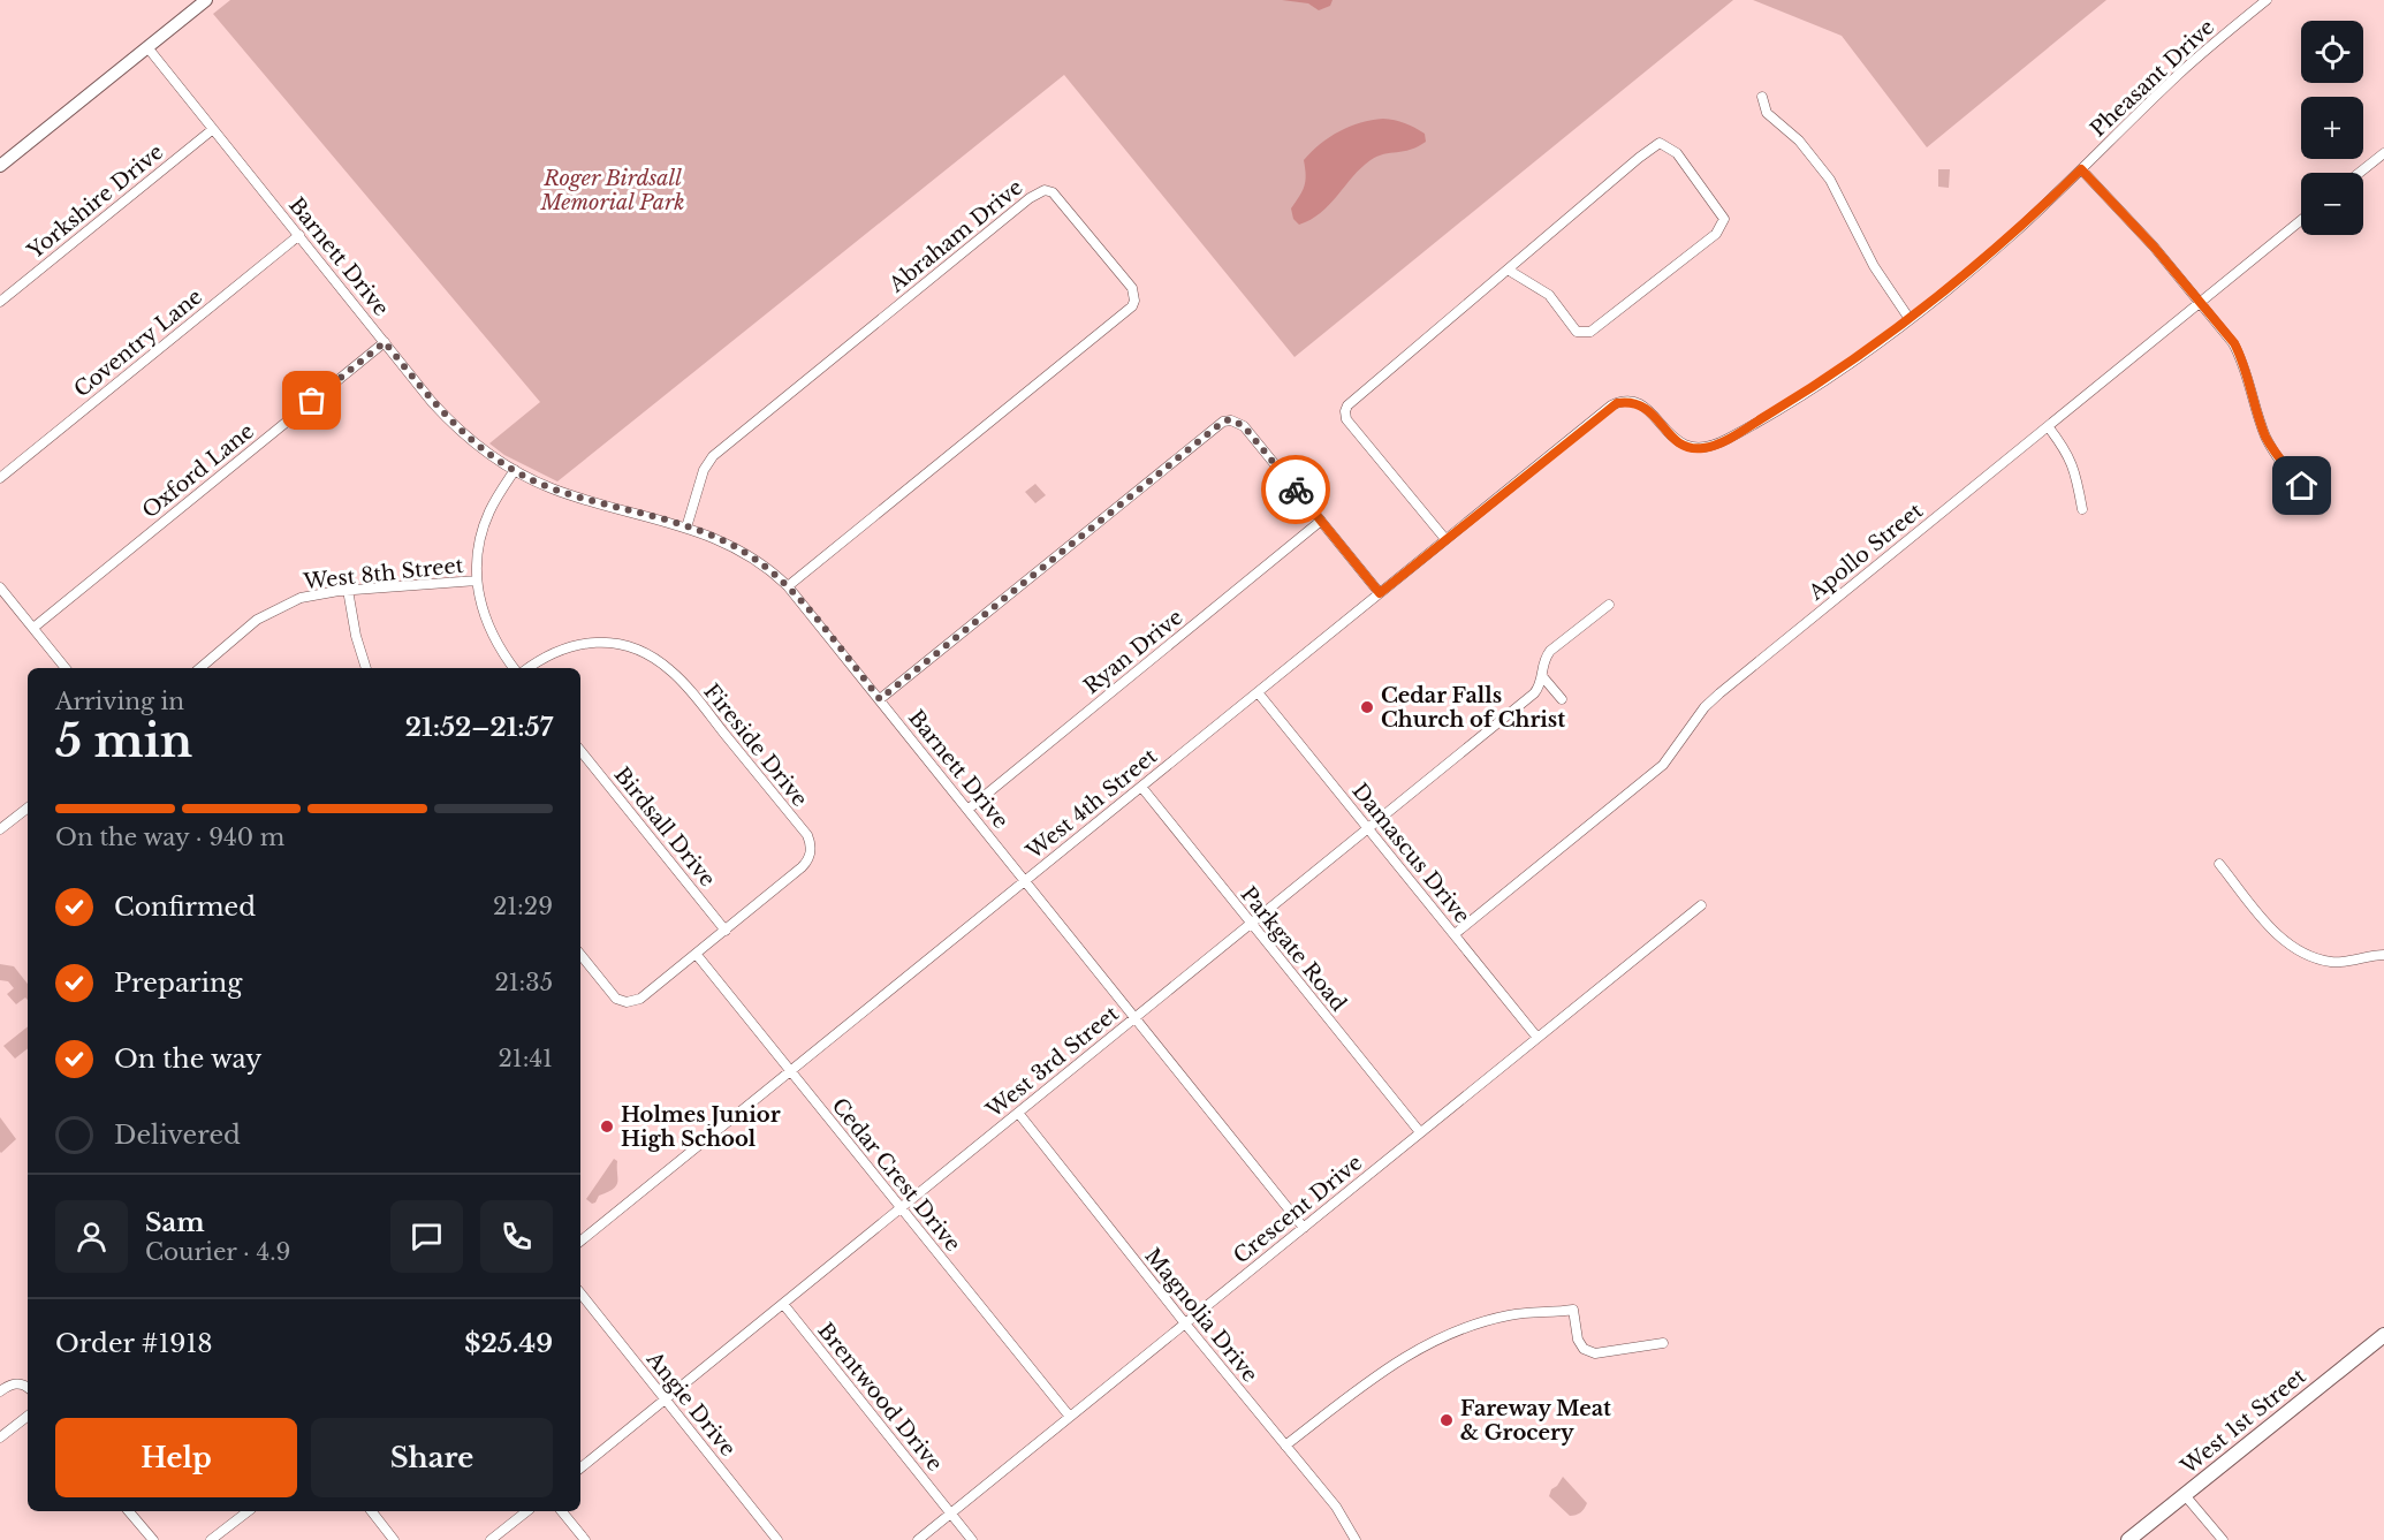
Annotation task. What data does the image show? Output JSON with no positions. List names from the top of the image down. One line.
{"streets":{"main road":["West 1st Street"],"street":["Pheasant Drive","Yorkshire Drive","Abraham Drive","Barnett Drive","Coventry Lane","Oxford Lane","Apollo Street","West 8th Street","Ryan Drive","Fireside Drive","West 4th Street","Birdsall Drive","Damascus Drive","Parkgate Road","West 3rd Street","Cedar Crest Drive","Crescent Drive","Magnolia Drive","Brentwood Drive","Angie Drive"]},"crossings":[["Pheasant Drive","West 4th Street"],["Yorkshire Drive","Barnett Drive"],["Abraham Drive","Barnett Drive"],["Barnett Drive","Coventry Lane"],["Barnett Drive","Oxford Lane"],["Barnett Drive","Ryan Drive"],["Barnett Drive","West 4th Street"],["Barnett Drive","West 3rd Street"],["Barnett Drive","Crescent Drive"],["Apollo Street","Damascus Drive"],["Fireside Drive","Birdsall Drive"],["Fireside Drive","Cedar Crest Drive"],["West 4th Street","Damascus Drive"],["West 4th Street","Parkgate Road"],["West 4th Street","Cedar Crest Drive"],["Damascus Drive","West 3rd Street"],["Damascus Drive","Crescent Drive"],["Parkgate Road","West 3rd Street"],["Parkgate Road","Crescent Drive"],["West 3rd Street","Cedar Crest Drive"],["West 3rd Street","Magnolia Drive"],["West 3rd Street","Brentwood Drive"],["West 3rd Street","Angie Drive"],["Cedar Crest Drive","Crescent Drive"],["Crescent Drive","Magnolia Drive"],["Crescent Drive","Brentwood Drive"]],"parks":["Roger Birdsall Memorial Park"],"places":["Cedar Falls Church of Christ","Holmes Junior High School","Fareway Meat & Grocery"],"page":{"map_buttons":["+","−"],"heading":["5 min","Arriving in","21:52–21:57"],"panel":["Sam","Courier · 4.9","Order #1918","$25.49"],"bar":"On the way · 940 m","list":[["Confirmed","21:29"],["Preparing","21:35"],["On the way","21:41"],"Delivered"],"buttons":["Help","Share"]}}
